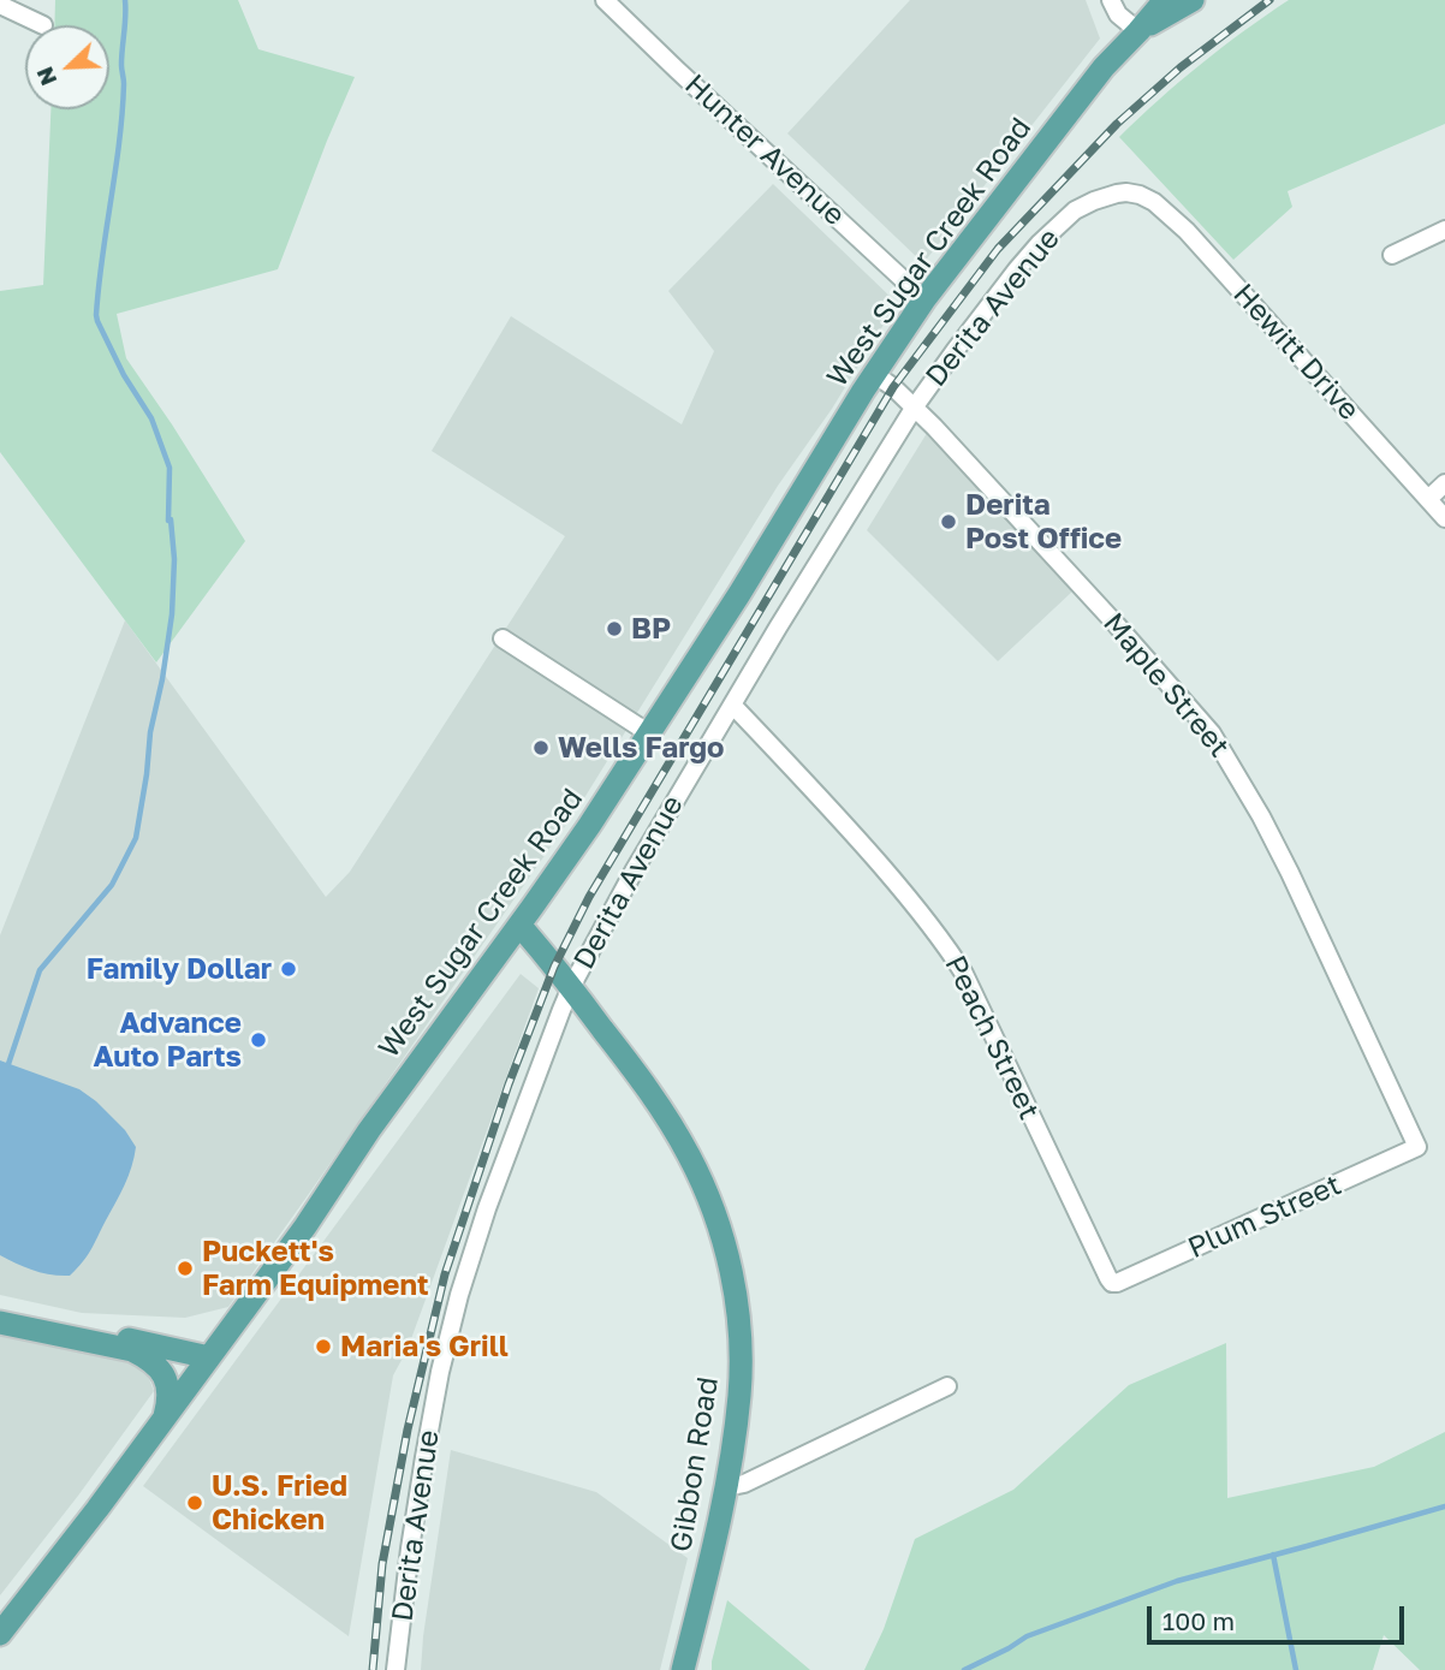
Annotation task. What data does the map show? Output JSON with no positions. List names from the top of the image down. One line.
{"streets":{"main road":["West Sugar Creek Road","Gibbon Road"],"street":["Hunter Avenue","Derita Avenue","Hewitt Drive","Maple Street","Peach Street","Plum Street"]},"crossings":[["Hunter Avenue","West Sugar Creek Road"],["West Sugar Creek Road","Maple Street"],["West Sugar Creek Road","Gibbon Road"],["Derita Avenue","Hewitt Drive"],["Derita Avenue","Maple Street"],["Derita Avenue","Peach Street"],["Derita Avenue","Gibbon Road"],["Maple Street","Plum Street"],["Peach Street","Plum Street"]],"places":["Derita Post Office","BP","Wells Fargo","Family Dollar","Advance Auto Parts","Puckett's Farm Equipment","Maria's Grill","U.S. Fried Chicken"],"scale_bar":"100 m","north":"bottom left"}
